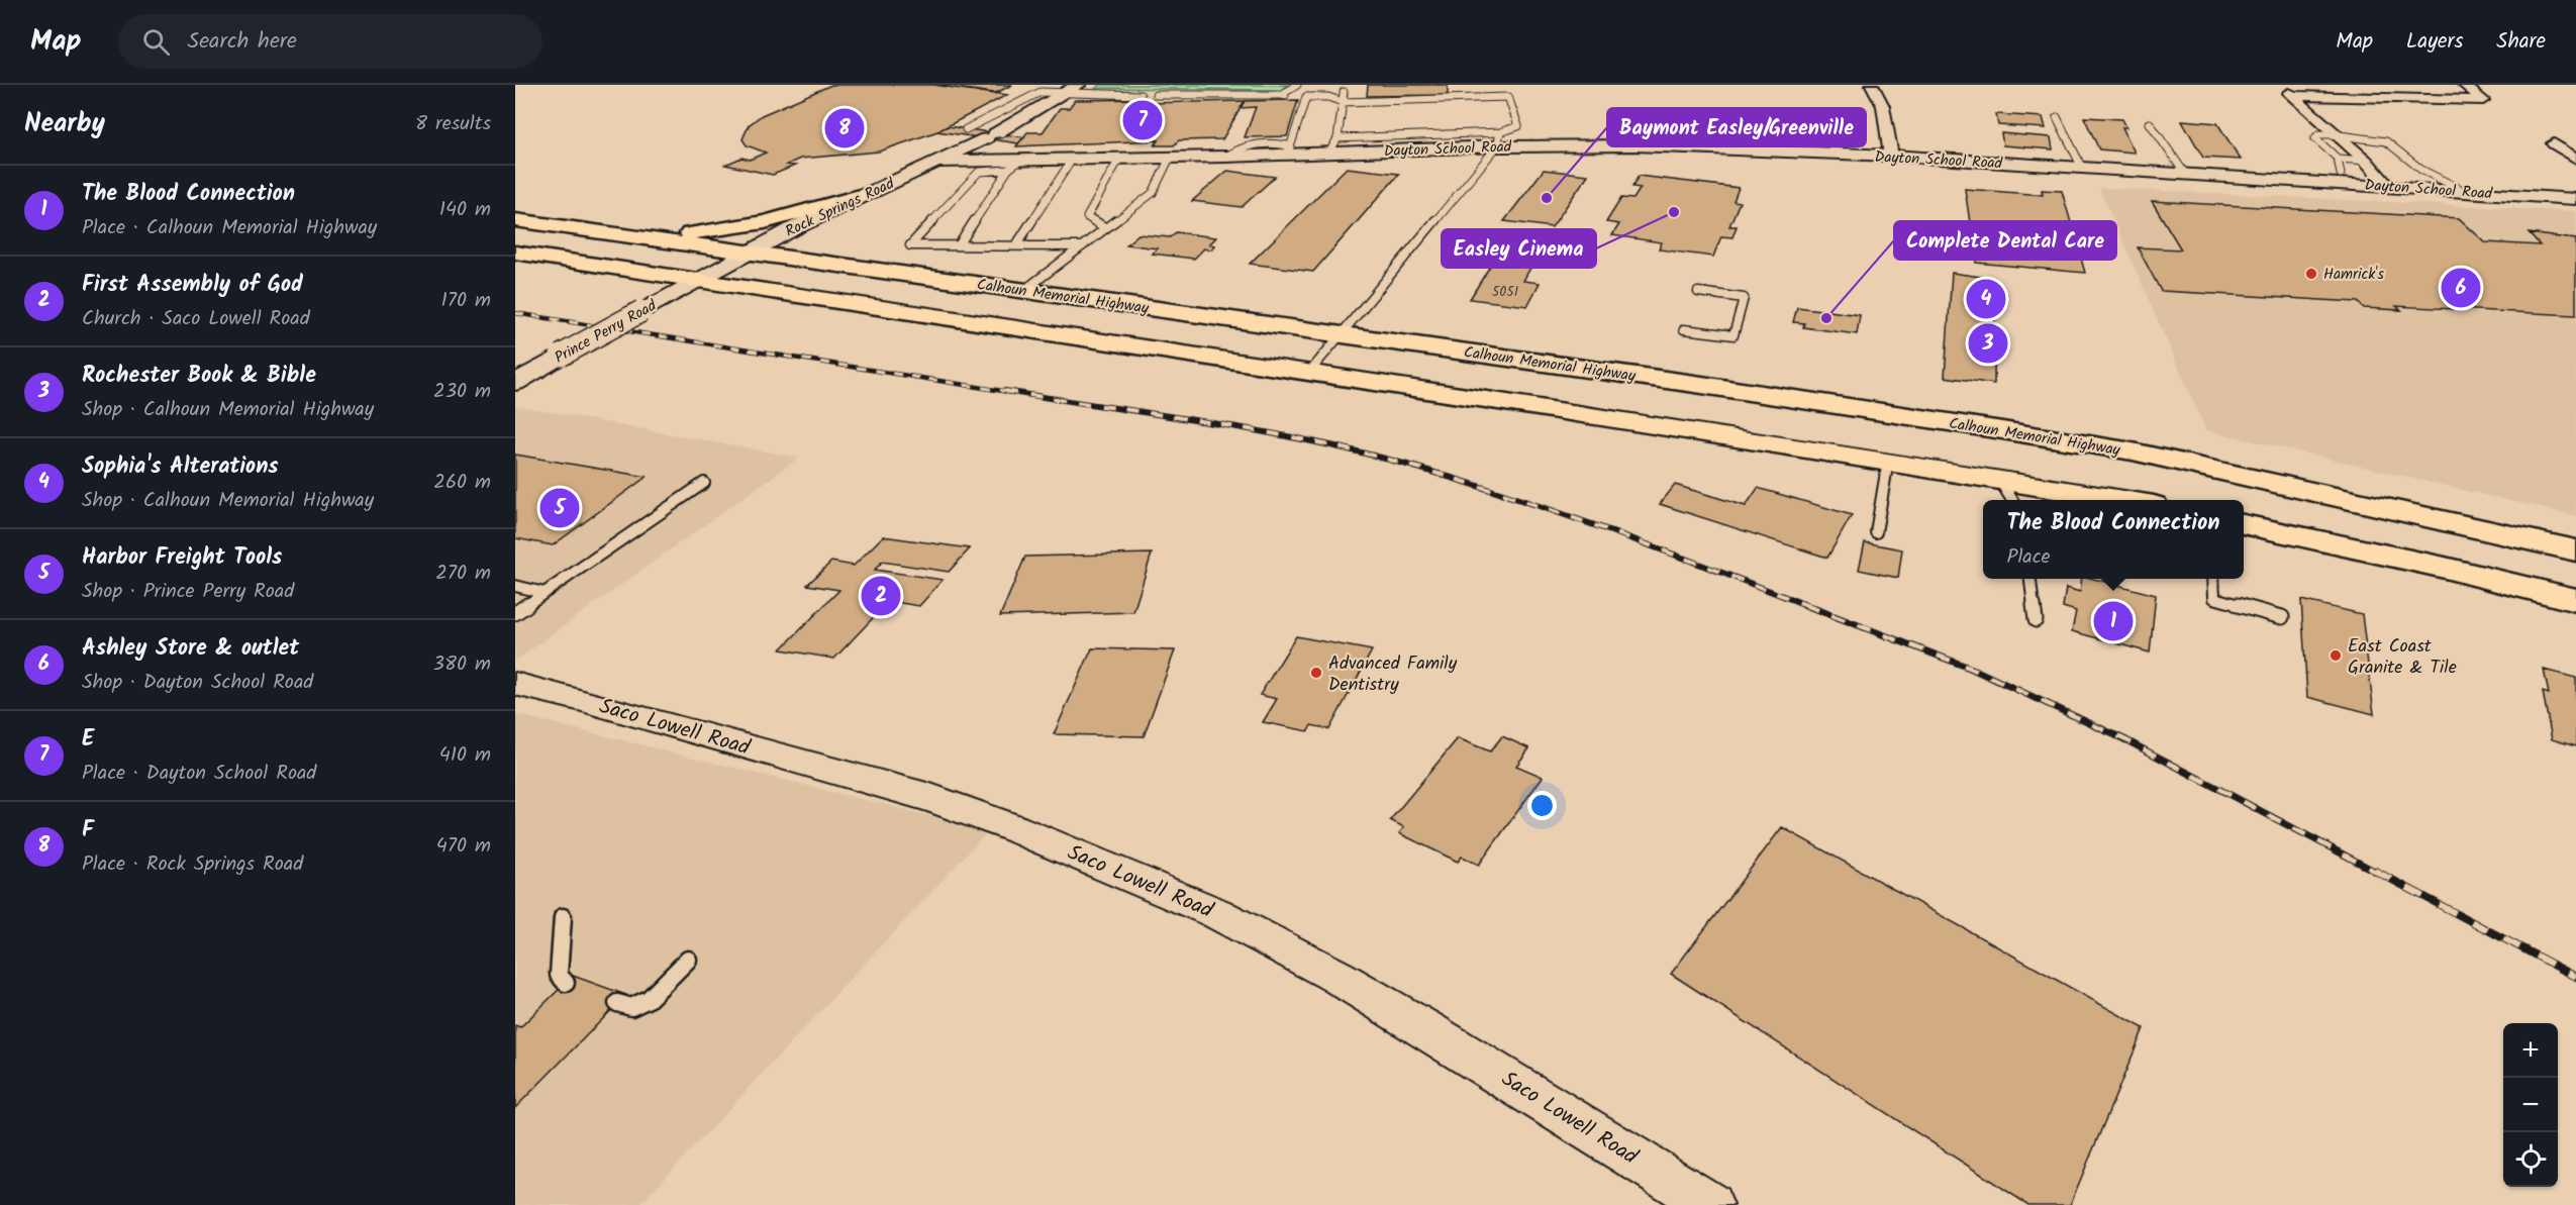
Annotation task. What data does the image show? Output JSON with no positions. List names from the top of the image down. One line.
{"streets":{"highway":["Calhoun Memorial Highway"],"street":["Dayton School Road","Rock Springs Road","Prince Perry Road","Saco Lowell Road"]},"crossings":[["Dayton School Road","Rock Springs Road"],["Rock Springs Road","Calhoun Memorial Highway"],["Rock Springs Road","Prince Perry Road"]],"places":["Baymont Easley/Greenville","Easley Cinema","Hamrick's","Complete Dental Care","East Coast Granite & Tile","Advanced Family Dentistry"],"house_numbers":["5051"],"page":{"header":"Map","search":"Search here","nav":["Map","Layers","Share"],"heading":["Nearby","8 results"],"pins":["7","8","6","4","3","5","2","1"],"list":[{"mark":"1","name":"The Blood Connection","note":"Place · Calhoun Memorial Highway","value":"140 m"},{"mark":"2","name":"First Assembly of God","note":"Church · Saco Lowell Road","value":"170 m"},{"mark":"3","name":"Rochester Book & Bible","note":"Shop · Calhoun Memorial Highway","value":"230 m"},{"mark":"4","name":"Sophia's Alterations","note":"Shop · Calhoun Memorial Highway","value":"260 m"},{"mark":"5","name":"Harbor Freight Tools","note":"Shop · Prince Perry Road","value":"270 m"},{"mark":"6","name":"Ashley Store & outlet","note":"Shop · Dayton School Road","value":"380 m"},{"mark":"7","name":"E","note":"Place · Dayton School Road","value":"410 m"},{"mark":"8","name":"F","note":"Place · Rock Springs Road","value":"470 m"}],"popup":["The Blood Connection","Place"],"map_buttons":["+","−"]}}
